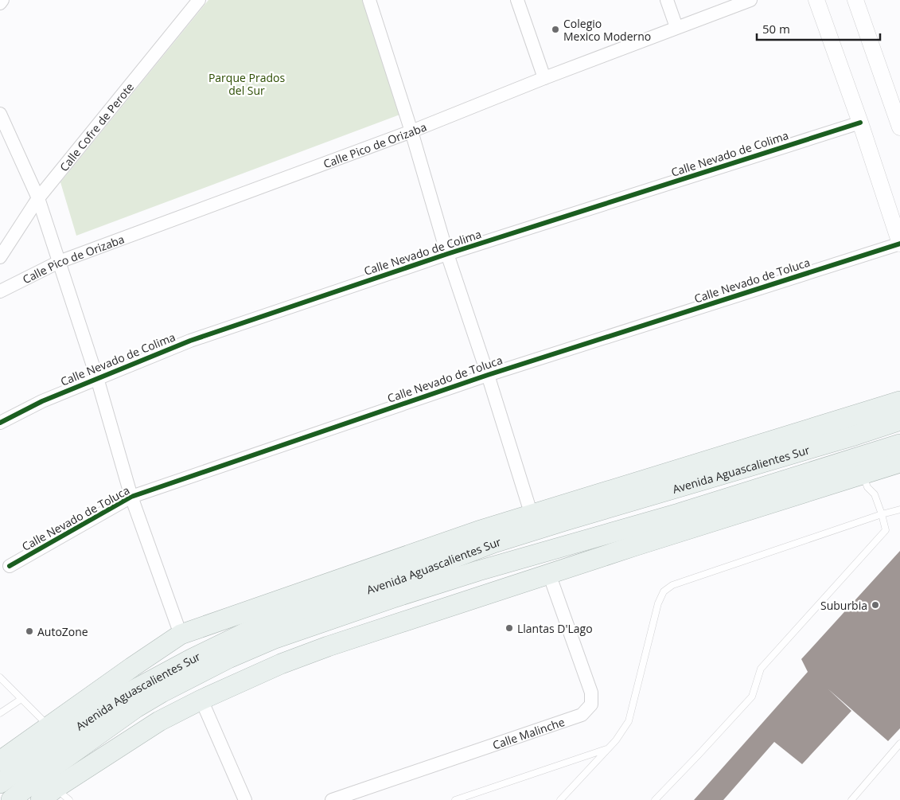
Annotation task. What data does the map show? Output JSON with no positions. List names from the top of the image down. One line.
{"streets":{"main road":["Avenida Aguascalientes Sur"],"street":["Calle Cofre de Perote","Calle Pico de Orizaba","Calle Nevado de Colima","Calle Nevado de Toluca","Calle Malinche"]},"parks":["Parque Prados del Sur"],"places":["Colegio Mexico Moderno","Suburbia","Llantas D'Lago","AutoZone"],"scale_bar":"50 m"}
